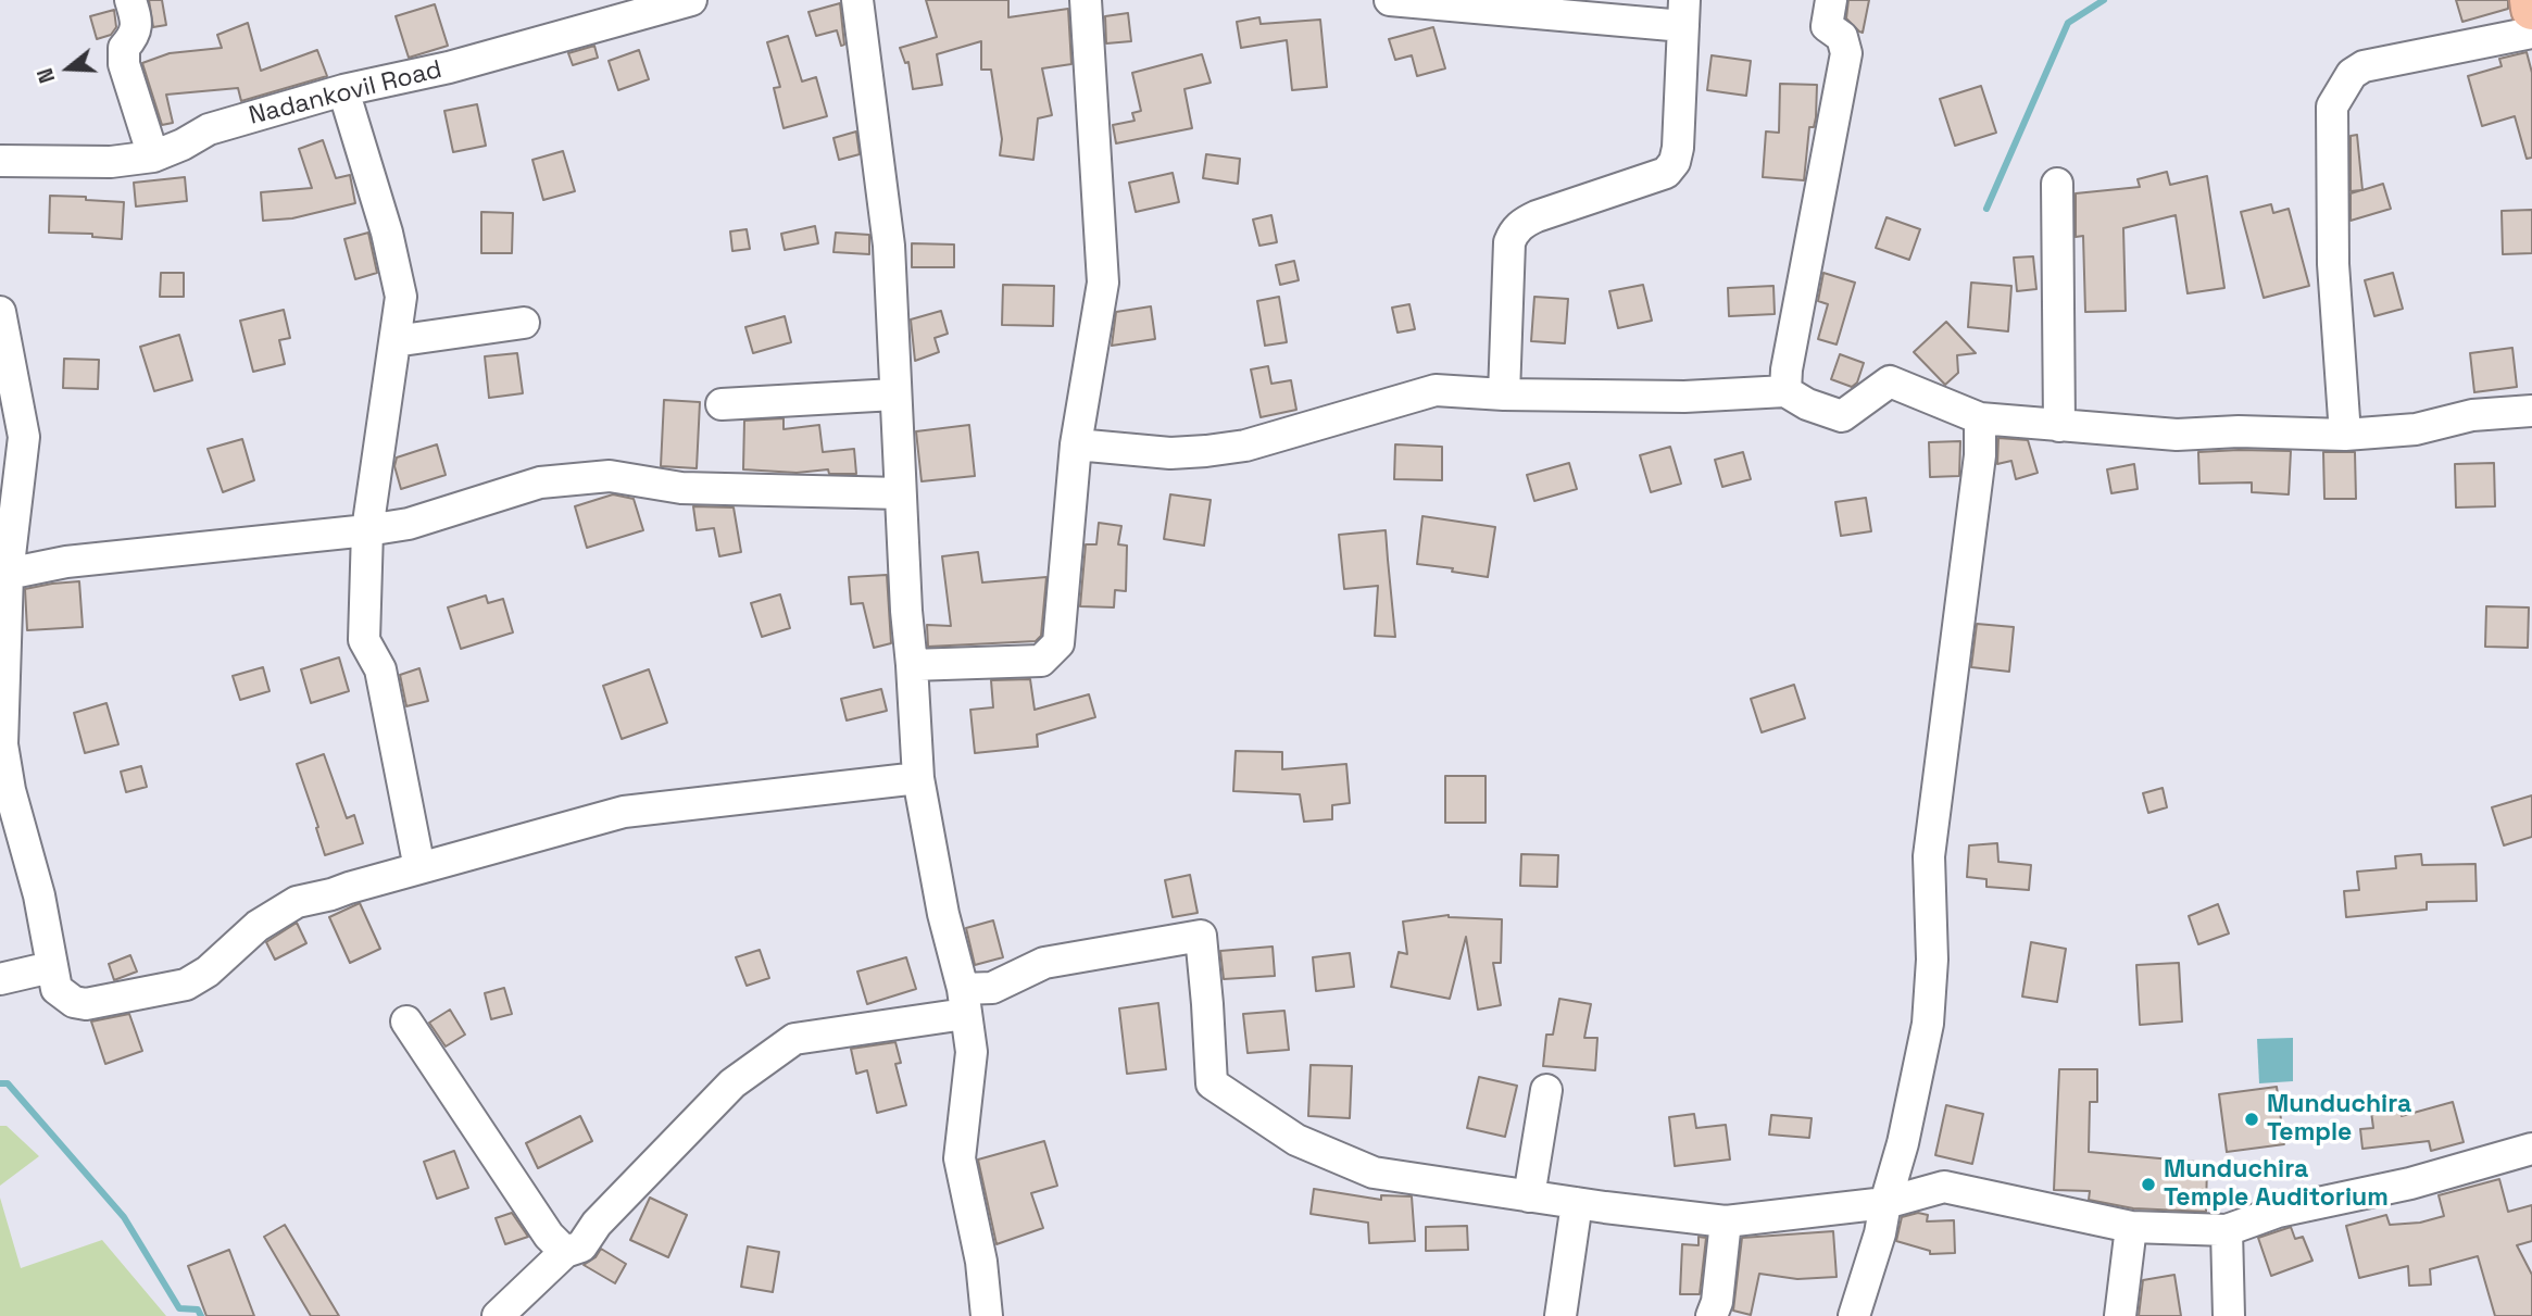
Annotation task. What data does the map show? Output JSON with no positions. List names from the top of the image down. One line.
{"streets":{"street":["Nadankovil Road"]},"places":["Munduchira Temple","Munduchira Temple Auditorium"],"north":"left"}
